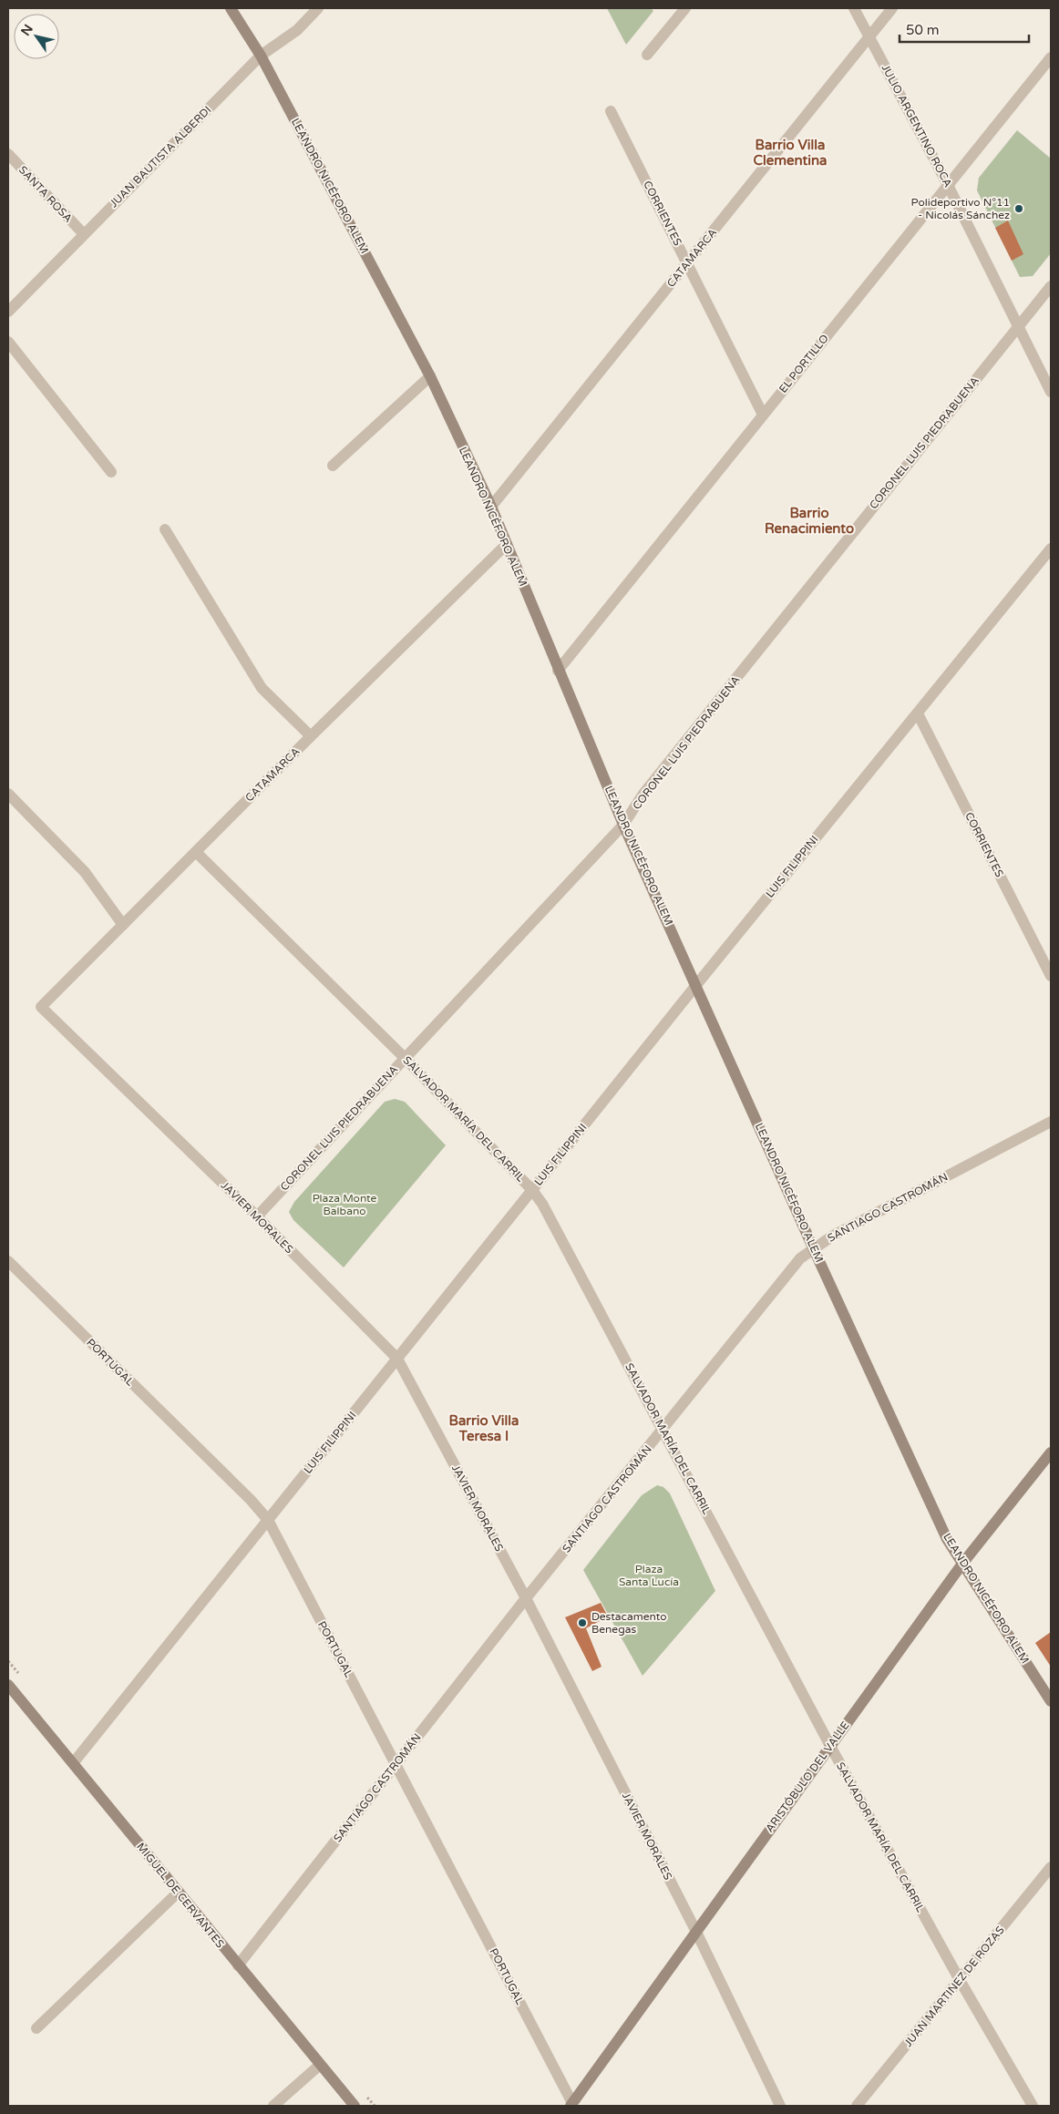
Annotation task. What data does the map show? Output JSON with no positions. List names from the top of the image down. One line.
{"streets":{"street":["JULIO ARGENTINO ROCA","JUAN BAUTISTA ALBERDI","LEANDRO NICÉFORO ALEM","SANTA ROSA","CORRIENTES","CATAMARCA","EL PORTILLO","CORONEL LUIS PIEDRABUENA","LUIS FILIPPINI","SALVADOR MARÍA DEL CARRIL","SANTIAGO CASTROMÁN","JAVIER MORALES","PORTUGAL","ARISTÓBULO DEL VALLE","MIGUEL DE CERVANTES","JUAN MARTINEZ DE ROZAS"]},"crossings":[["JULIO ARGENTINO ROCA","CATAMARCA"],["JULIO ARGENTINO ROCA","EL PORTILLO"],["JULIO ARGENTINO ROCA","CORONEL LUIS PIEDRABUENA"],["JUAN BAUTISTA ALBERDI","LEANDRO NICÉFORO ALEM"],["JUAN BAUTISTA ALBERDI","SANTA ROSA"],["LEANDRO NICÉFORO ALEM","CATAMARCA"],["LEANDRO NICÉFORO ALEM","EL PORTILLO"],["LEANDRO NICÉFORO ALEM","CORONEL LUIS PIEDRABUENA"],["LEANDRO NICÉFORO ALEM","LUIS FILIPPINI"],["LEANDRO NICÉFORO ALEM","SANTIAGO CASTROMÁN"],["LEANDRO NICÉFORO ALEM","ARISTÓBULO DEL VALLE"],["CORRIENTES","CATAMARCA"],["CORRIENTES","EL PORTILLO"],["CORRIENTES","LUIS FILIPPINI"],["CATAMARCA","SALVADOR MARÍA DEL CARRIL"],["CATAMARCA","JAVIER MORALES"],["CORONEL LUIS PIEDRABUENA","SALVADOR MARÍA DEL CARRIL"],["CORONEL LUIS PIEDRABUENA","JAVIER MORALES"],["LUIS FILIPPINI","SALVADOR MARÍA DEL CARRIL"],["LUIS FILIPPINI","JAVIER MORALES"],["LUIS FILIPPINI","PORTUGAL"],["LUIS FILIPPINI","MIGUEL DE CERVANTES"],["SALVADOR MARÍA DEL CARRIL","SANTIAGO CASTROMÁN"],["SALVADOR MARÍA DEL CARRIL","ARISTÓBULO DEL VALLE"],["SALVADOR MARÍA DEL CARRIL","JUAN MARTINEZ DE ROZAS"],["SANTIAGO CASTROMÁN","JAVIER MORALES"],["SANTIAGO CASTROMÁN","PORTUGAL"],["SANTIAGO CASTROMÁN","MIGUEL DE CERVANTES"],["JAVIER MORALES","ARISTÓBULO DEL VALLE"],["PORTUGAL","ARISTÓBULO DEL VALLE"]],"districts":["Barrio Villa Clementina","Barrio Renacimiento","Barrio Villa Teresa I"],"parks":["Plaza Monte Balbano","Plaza Santa Lucía"],"places":["Polideportivo N°11 - Nicolás Sánchez","Destacamento Benegas"],"scale_bar":"50 m","north":"top left"}
